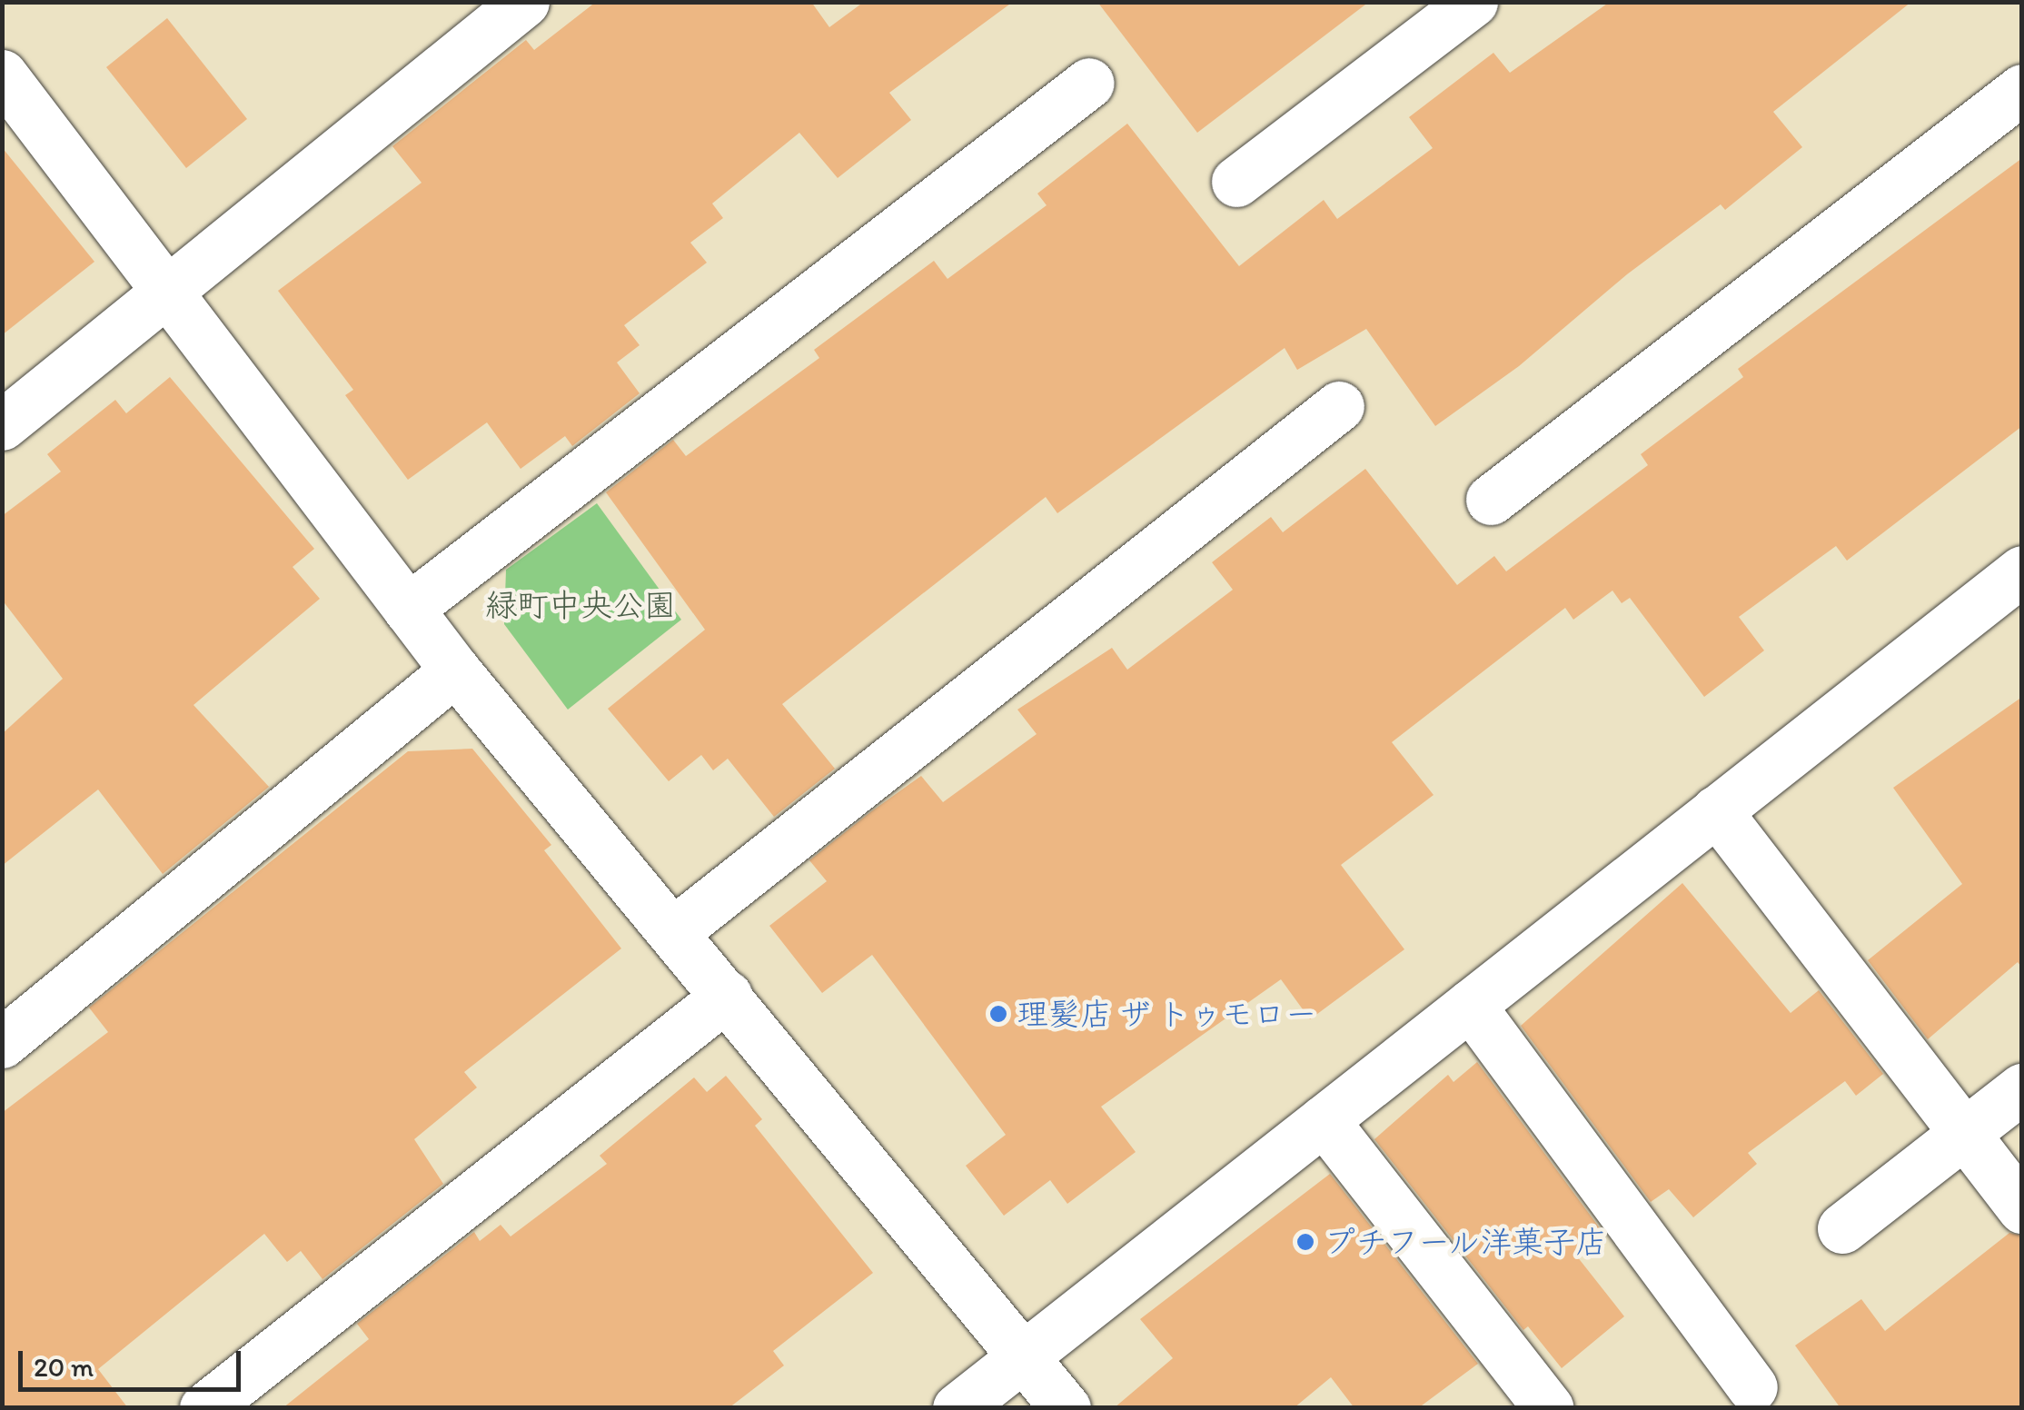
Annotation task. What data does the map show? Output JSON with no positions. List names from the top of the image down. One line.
{"parks":["緑町中央公園"],"places":["理髪店 ザ トゥモロー","プチフール洋菓子店"],"scale_bar":"20 m"}
